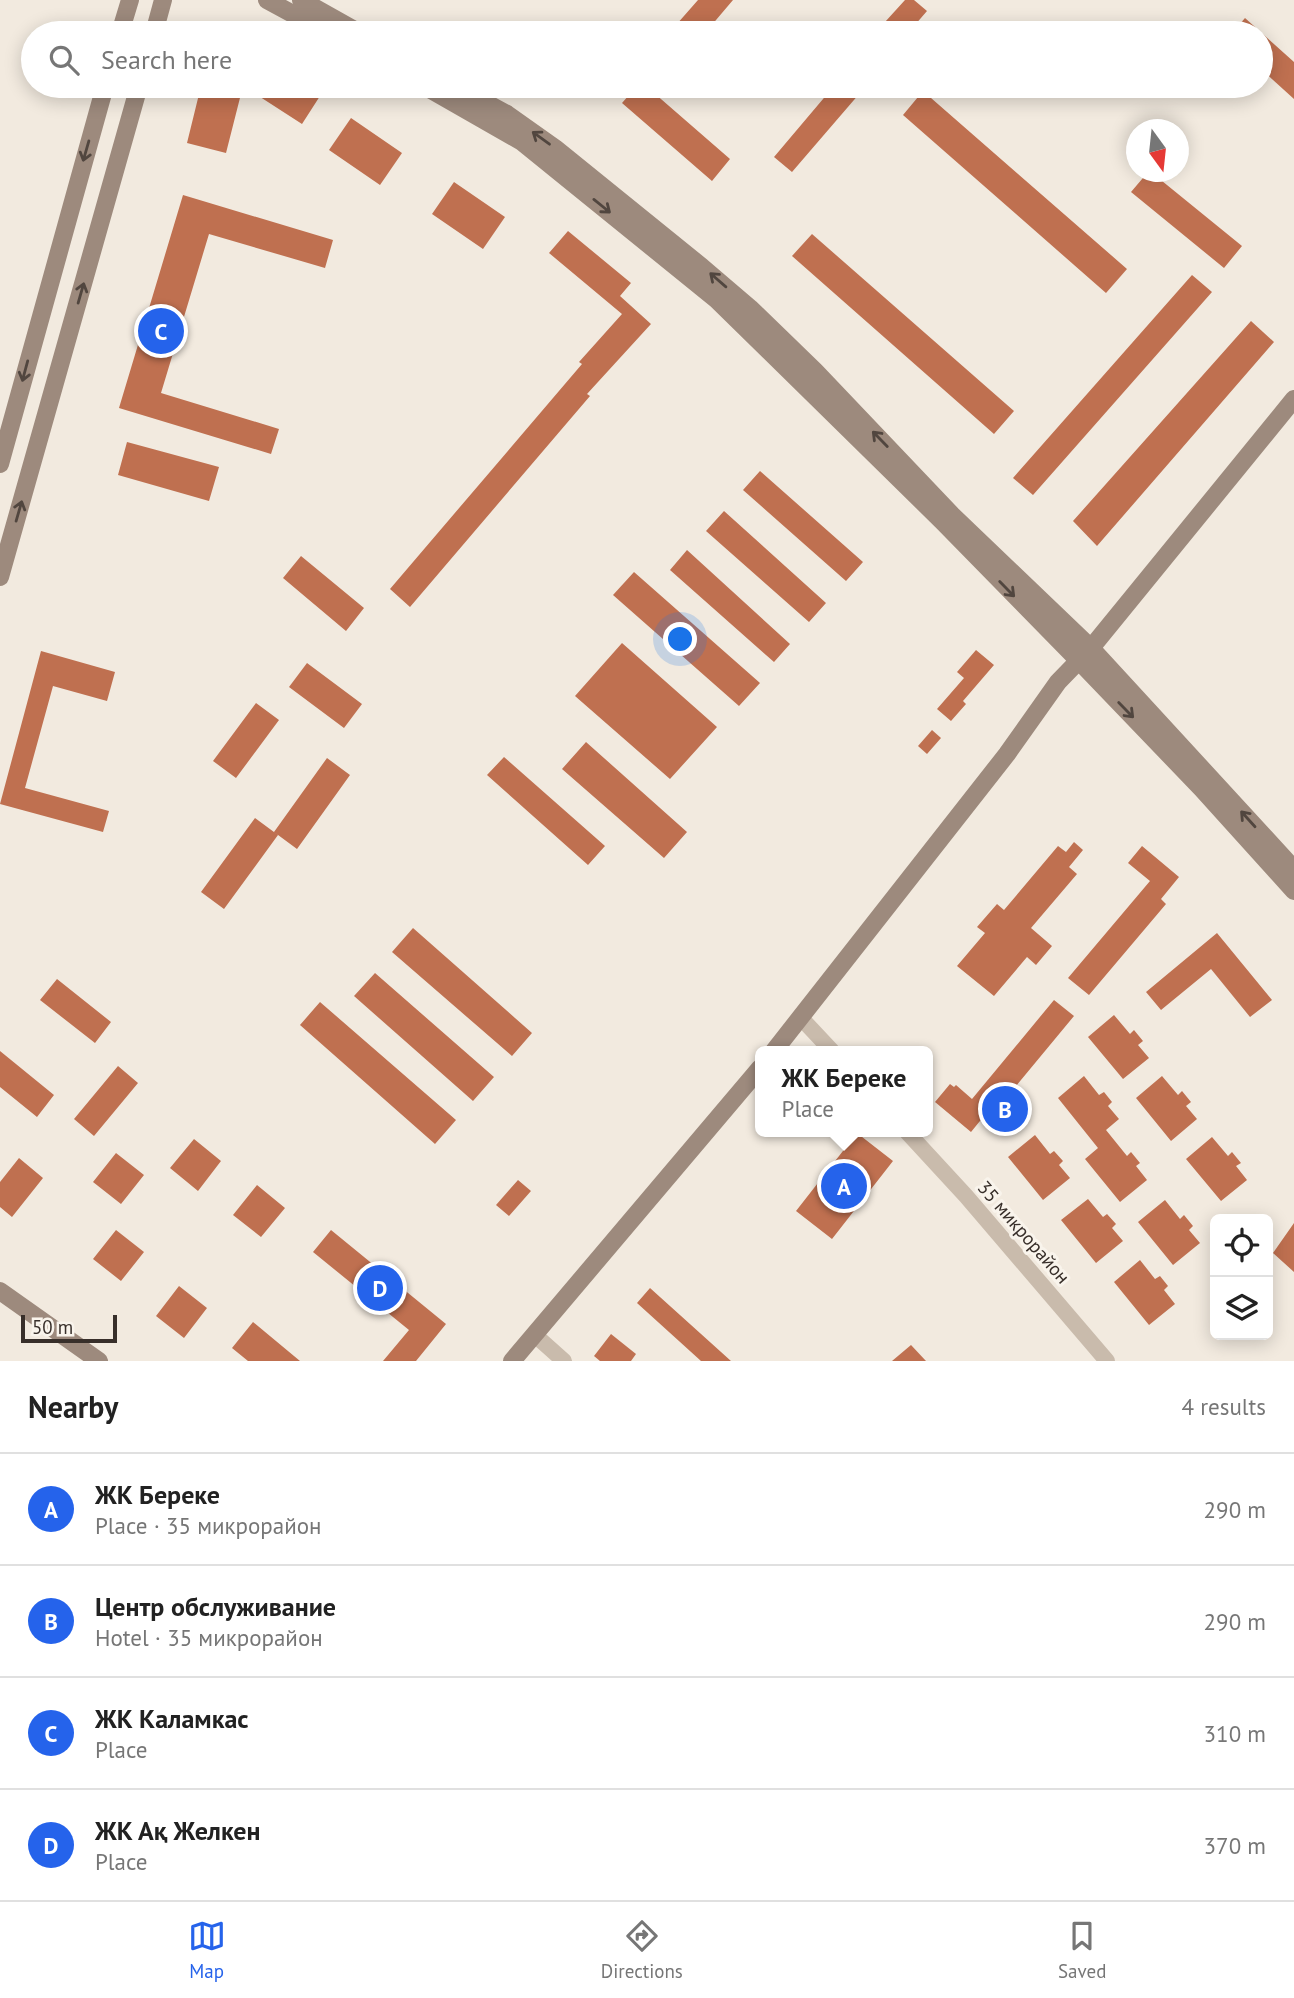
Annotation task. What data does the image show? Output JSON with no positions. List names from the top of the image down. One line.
{"streets":{"street":["35 микрорайон"]},"scale_bar":"50 m","north":"bottom","page":{"search":"Search here","pins":["C","B","A","D"],"popup":["ЖК Береке","Place"],"scale":"50 m","heading":["Nearby","4 results"],"list":[{"mark":"A","name":"ЖК Береке","note":"Place · 35 микрорайон","value":"290 m"},{"mark":"B","name":"Центр обслуживание","note":"Hotel · 35 микрорайон","value":"290 m"},{"mark":"C","name":"ЖК Каламкас","note":"Place","value":"310 m"},{"mark":"D","name":"ЖК Ақ Желкен","note":"Place","value":"370 m"}],"nav":["Map","Directions","Saved"]}}
